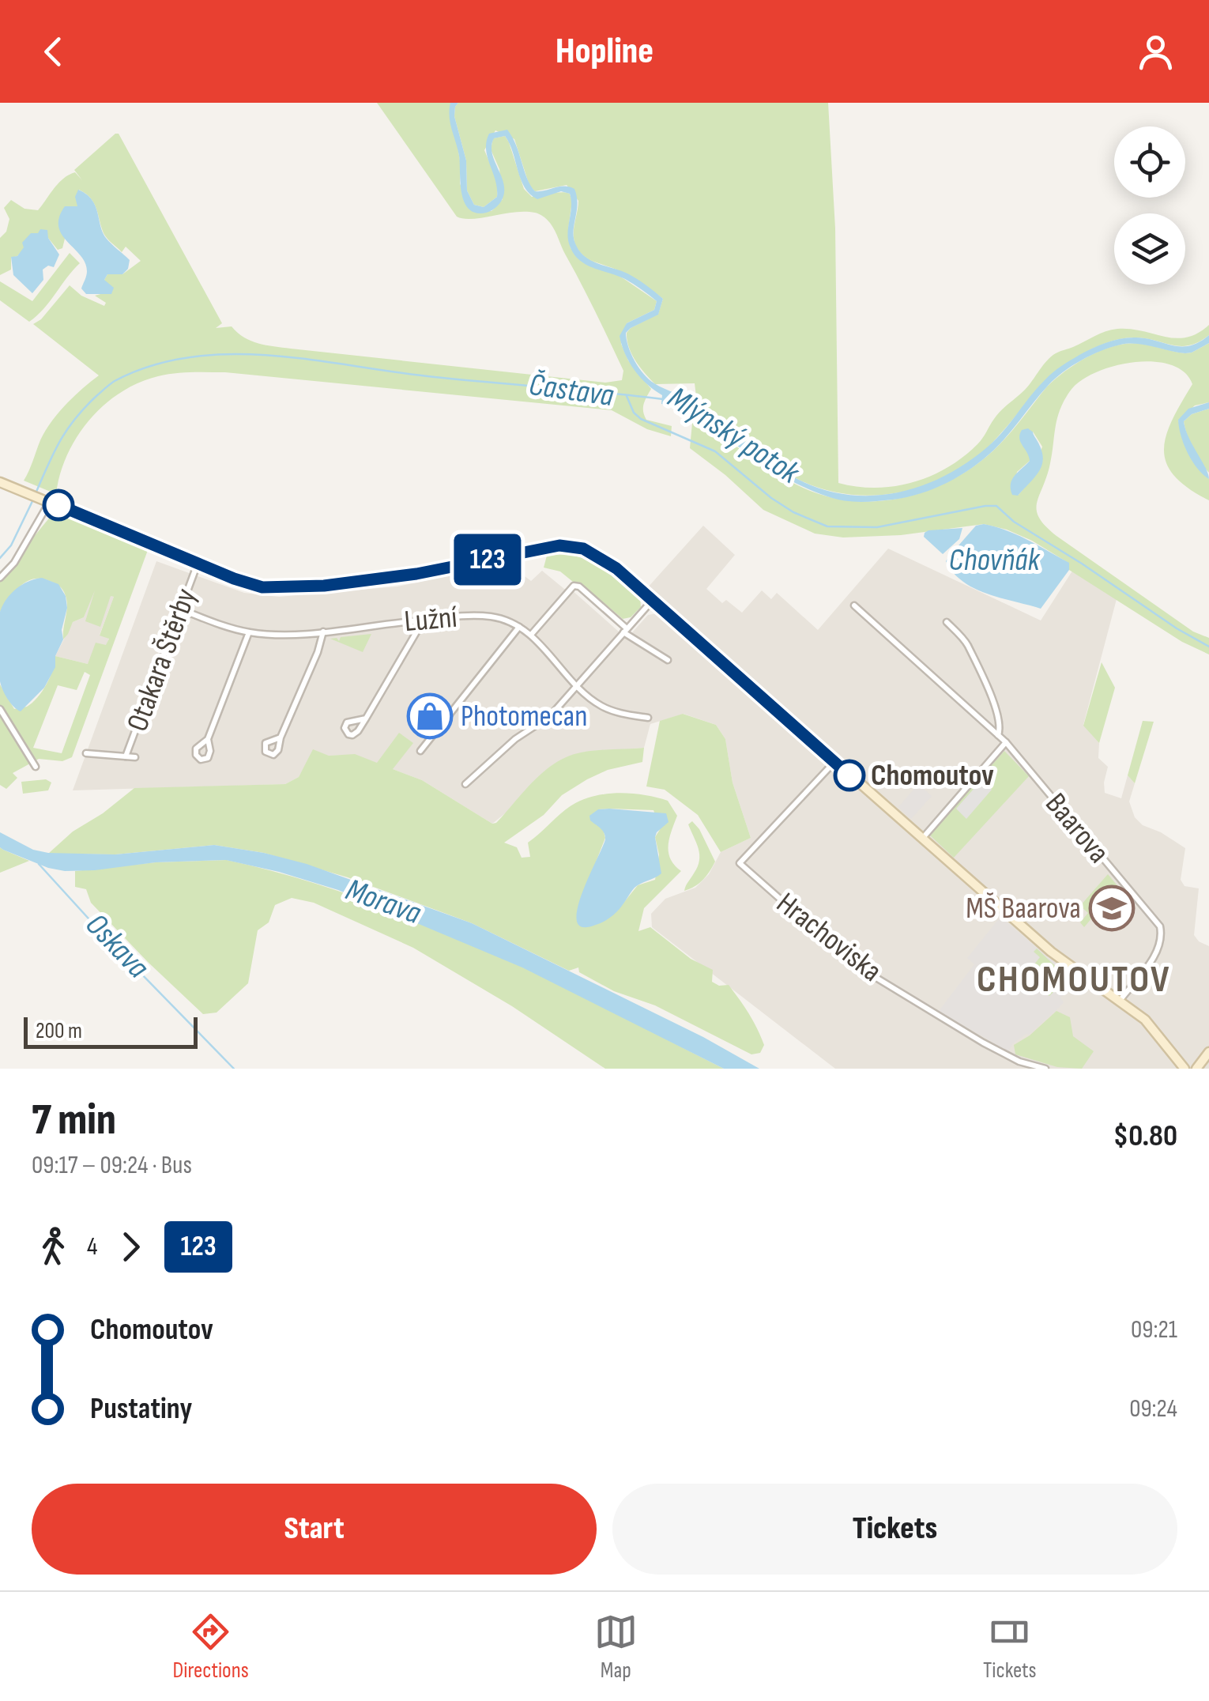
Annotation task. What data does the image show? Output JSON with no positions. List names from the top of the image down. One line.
{"streets":{"street":["Lužní","Otakara Štěrby","Baarova","Hrachoviska"]},"crossings":[["Lužní","Otakara Štěrby"]],"districts":["CHOMOUTOV"],"water":["Častava","Mlýnský potok","Chovňák","Morava","Oskava"],"places":{"shop":["Photomecan"],"other":["Chomoutov"],"school or university":["MŠ Baarova"]},"lines":["bus line 123"],"scale_bar":"200 m","page":{"header":"Hopline","on_map":"123","scale":"200 m","heading":["7 min","09:17 – 09:24 · Bus","$0.80"],"legs":["4","123"],"list":[{"name":"Chomoutov","value":"09:21"},{"name":"Pustatiny","value":"09:24"}],"buttons":["Start","Tickets"],"tabs":["Directions","Map","Tickets"]}}
